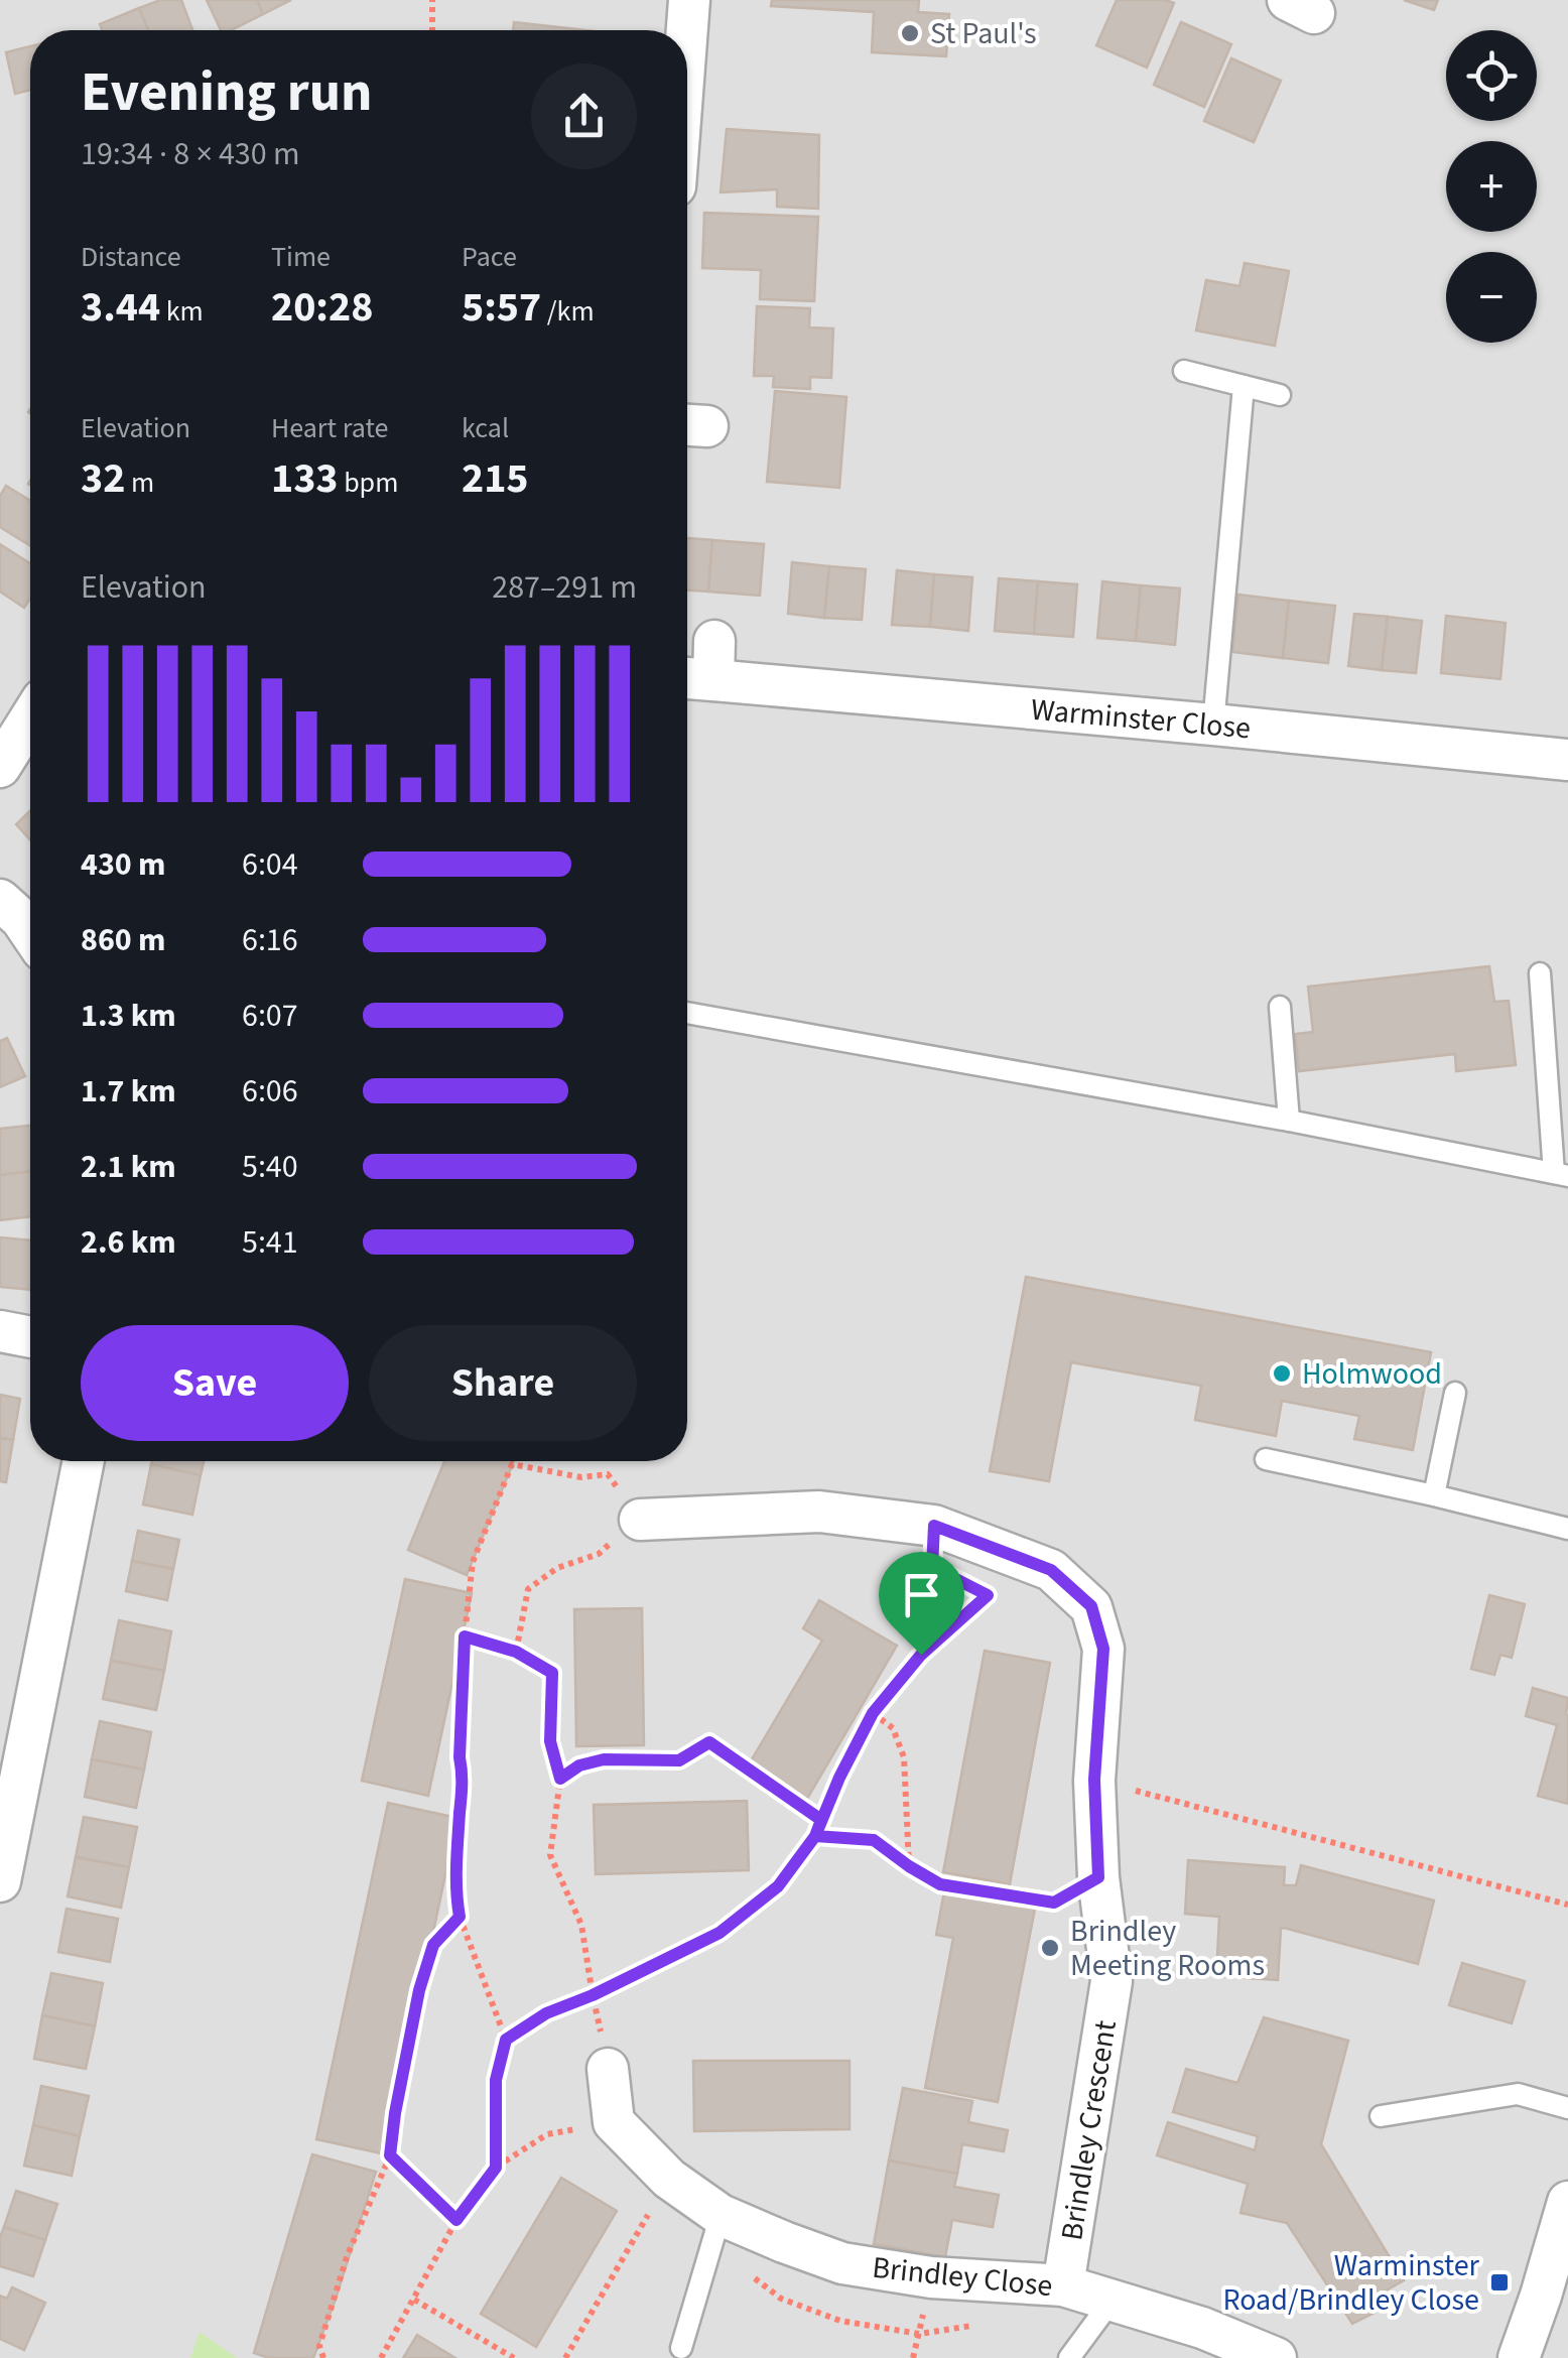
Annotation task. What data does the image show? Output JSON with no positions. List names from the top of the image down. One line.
{"streets":{"street":["Warminster Close","Brindley Crescent","Brindley Close"]},"crossings":[["Brindley Crescent","Brindley Close"]],"places":{"other":["St Paul's","Holmwood","Brindley Meeting Rooms"],"transit":["Warminster Road/Brindley Close"]},"page":{"map_buttons":["+","−"],"heading":["Evening run","19:34 · 8 × 430 m"],"stats":[["Distance","3.44 km"],["Time","20:28"],["Pace","5:57 /km"],["Elevation","32 m"],["Heart rate","133 bpm"],["kcal","215"]],"chart":["Elevation","287–291 m"],"list":[{"name":"430 m","note":"6:04"},{"name":"860 m","note":"6:16"},{"name":"1.3 km","note":"6:07"},{"name":"1.7 km","note":"6:06"},{"name":"2.1 km","note":"5:40"},{"name":"2.6 km","note":"5:41"}],"buttons":["Save","Share"]}}
